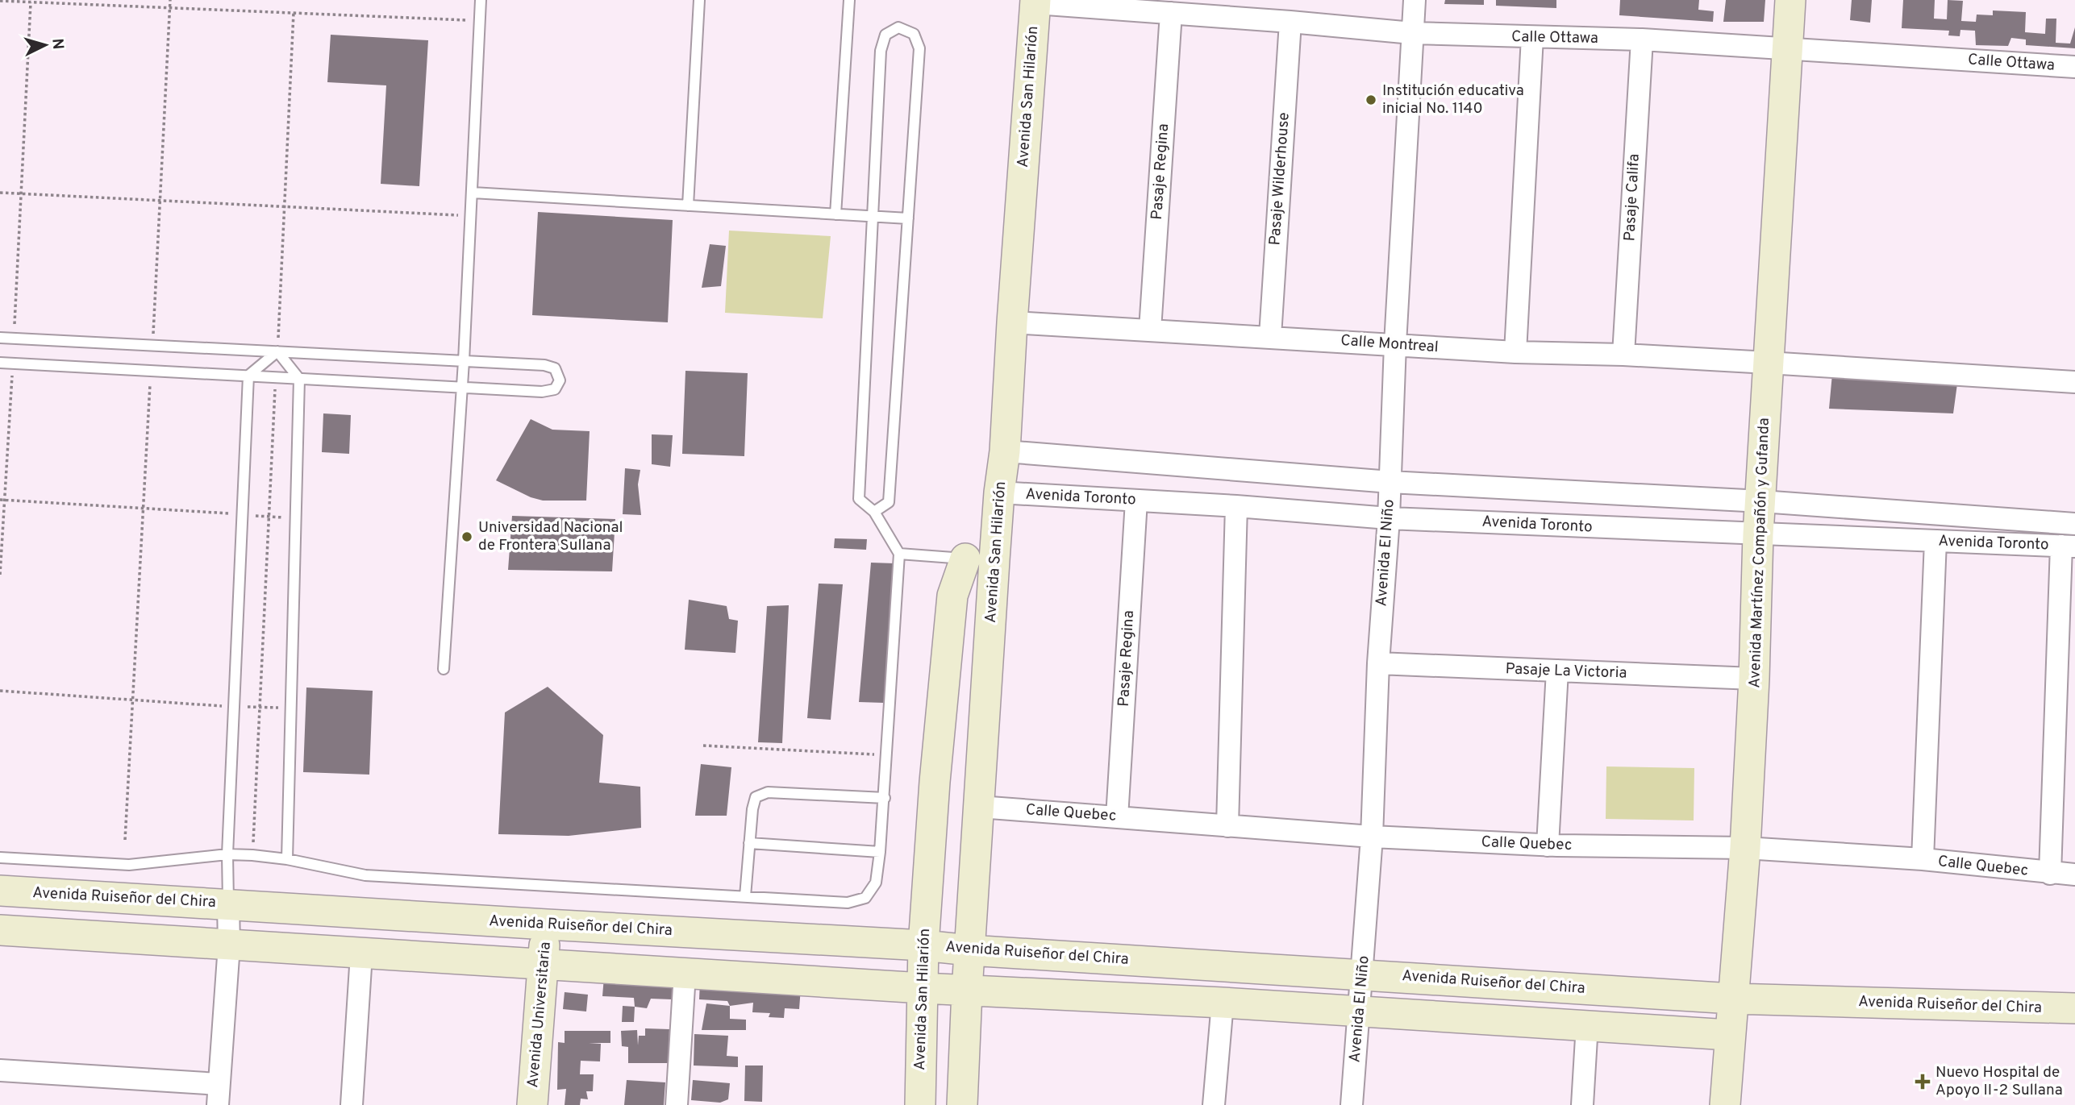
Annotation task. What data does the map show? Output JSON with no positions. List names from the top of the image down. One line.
{"streets":{"street":["Calle Ottawa","Avenida San Hilarión","Pasaje Regina","Pasaje Wilderhouse","Pasaje Califa","Calle Montreal","Avenida Toronto","Avenida El Niño","Avenida Martínez Compañón y Gufanda","Pasaje La Victoria","Calle Quebec","Avenida Ruiseñor del Chira","Avenida Universitaria"]},"crossings":[["Calle Ottawa","Avenida San Hilarión"],["Calle Ottawa","Pasaje Regina"],["Calle Ottawa","Pasaje Wilderhouse"],["Calle Ottawa","Pasaje Califa"],["Calle Ottawa","Avenida El Niño"],["Calle Ottawa","Avenida Martínez Compañón y Gufanda"],["Avenida San Hilarión","Calle Montreal"],["Avenida San Hilarión","Avenida Toronto"],["Avenida San Hilarión","Calle Quebec"],["Avenida San Hilarión","Avenida Ruiseñor del Chira"],["Pasaje Regina","Calle Montreal"],["Pasaje Regina","Avenida Toronto"],["Pasaje Regina","Calle Quebec"],["Pasaje Wilderhouse","Calle Montreal"],["Pasaje Califa","Calle Montreal"],["Calle Montreal","Avenida El Niño"],["Calle Montreal","Avenida Martínez Compañón y Gufanda"],["Avenida Toronto","Avenida El Niño"],["Avenida Toronto","Avenida Martínez Compañón y Gufanda"],["Avenida El Niño","Pasaje La Victoria"],["Avenida El Niño","Calle Quebec"],["Avenida El Niño","Avenida Ruiseñor del Chira"],["Avenida Martínez Compañón y Gufanda","Pasaje La Victoria"],["Avenida Martínez Compañón y Gufanda","Calle Quebec"],["Avenida Martínez Compañón y Gufanda","Avenida Ruiseñor del Chira"],["Avenida Ruiseñor del Chira","Avenida Universitaria"]],"places":{"other":["Institución educativa inicial No. 1140","Universidad Nacional de Frontera Sullana"],"health":["Nuevo Hospital de Apoyo II-2 Sullana"]},"north":"right"}
